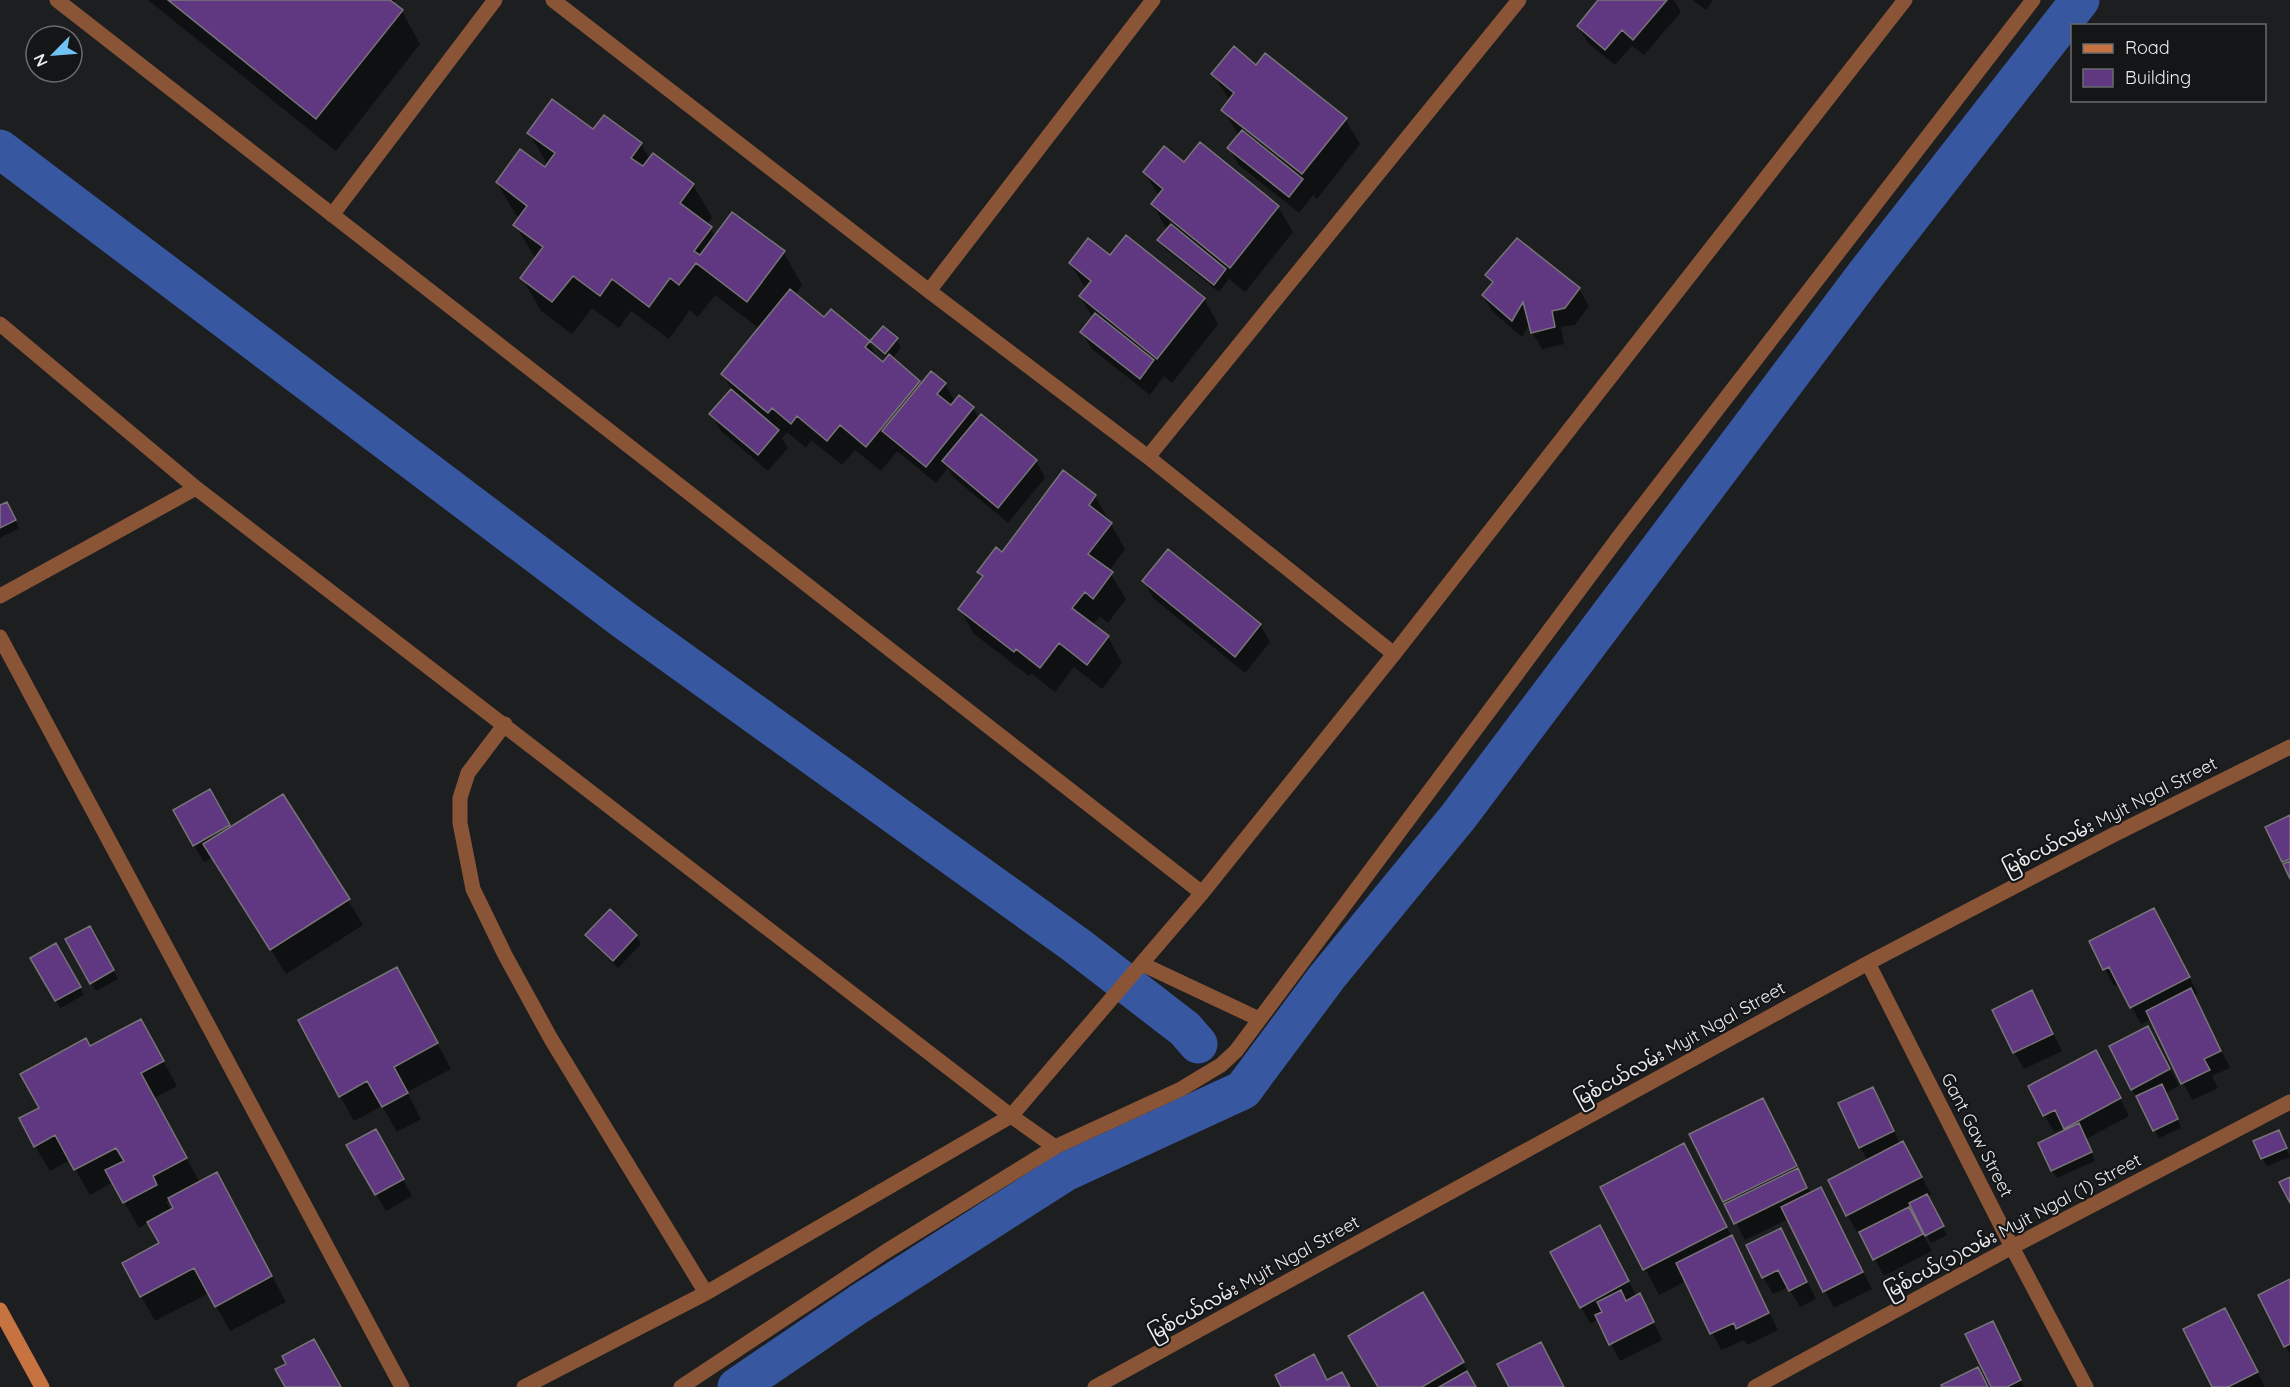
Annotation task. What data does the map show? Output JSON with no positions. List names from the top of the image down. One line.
{"streets":{"street":["မြစ်ငယ်လမ်း Myit Ngal Street","Gant Gaw Street","မြစ်ငယ်(၁)လမ်း Myit Ngal (1) Street"]},"crossings":[["မြစ်ငယ်လမ်း Myit Ngal Street","Gant Gaw Street"],["Gant Gaw Street","မြစ်ငယ်(၁)လမ်း Myit Ngal (1) Street"]],"legend":["Road","Building"],"north":"bottom left"}
